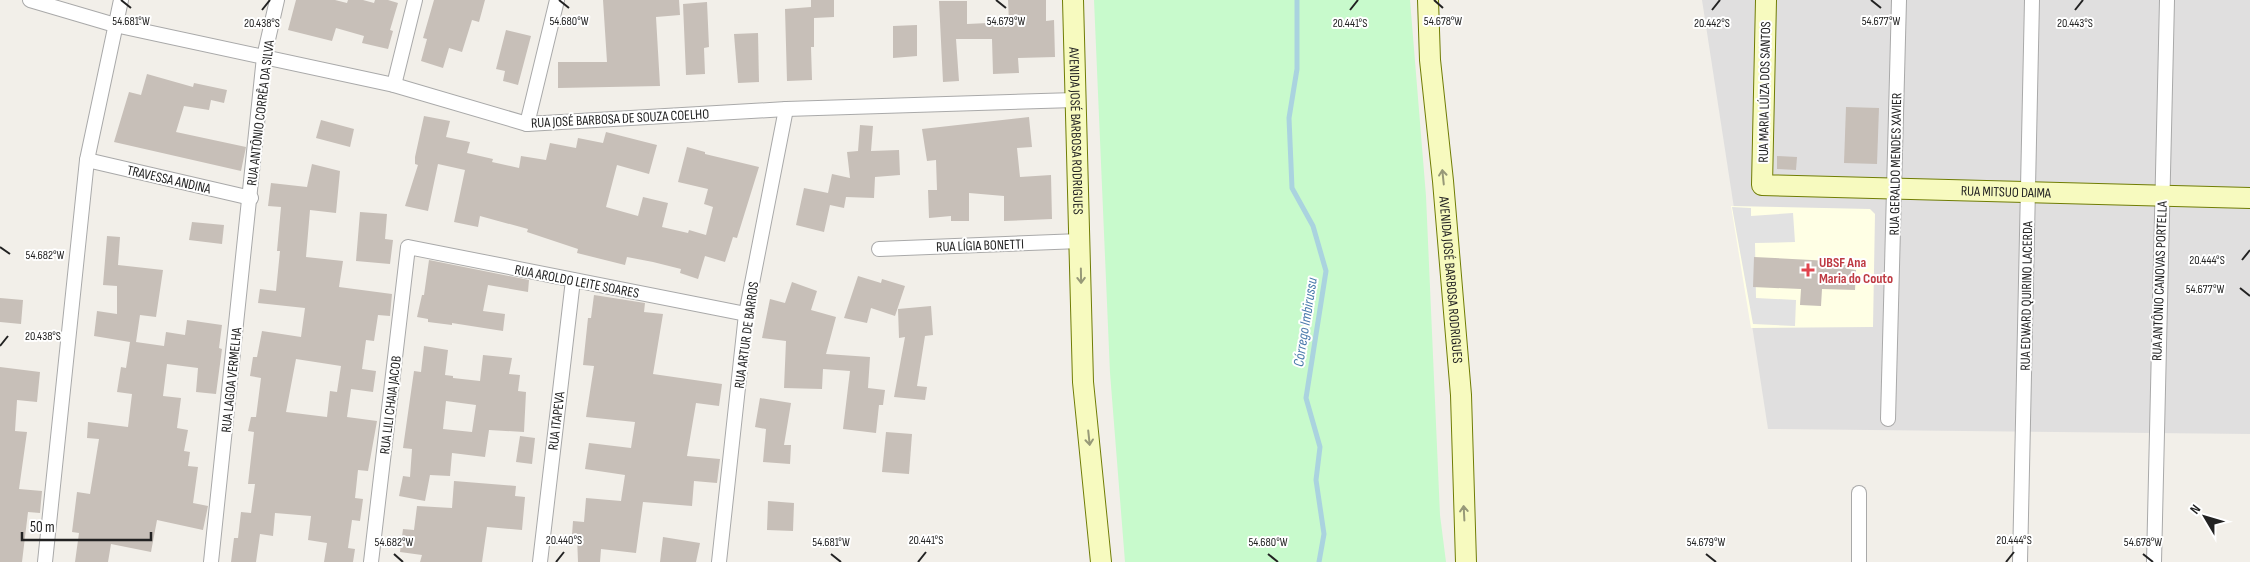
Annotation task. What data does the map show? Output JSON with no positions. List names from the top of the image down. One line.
{"streets":{"main road":["RUA MARIA LÚIZA DOS SANTOS","AVENIDA JOSÉ BARBOSA RODRIGUES","RUA MITSUO DAIMA"],"street":["RUA ANTÔNIO CORRÊA DA SILVA","RUA JOSÉ BARBOSA DE SOUZA COELHO","RUA GERALDO MENDES XAVIER","TRAVESSA ANDINA","RUA LÍGIA BONETTI","RUA AROLDO LEITE SOARES","RUA ANTÔNIO CANOVAS PORTELLA","RUA EDWARD QUIRINO LACERDA","RUA ARTUR DE BARROS","RUA LAGOA VERMELHA","RUA LILI CHAIA JACOB","RUA ITAPEVA"]},"crossings":[["RUA MARIA LÚIZA DOS SANTOS","RUA MITSUO DAIMA"],["RUA ANTÔNIO CORRÊA DA SILVA","RUA JOSÉ BARBOSA DE SOUZA COELHO"],["RUA ANTÔNIO CORRÊA DA SILVA","TRAVESSA ANDINA"],["RUA ANTÔNIO CORRÊA DA SILVA","RUA LAGOA VERMELHA"],["RUA JOSÉ BARBOSA DE SOUZA COELHO","AVENIDA JOSÉ BARBOSA RODRIGUES"],["RUA JOSÉ BARBOSA DE SOUZA COELHO","RUA ARTUR DE BARROS"],["AVENIDA JOSÉ BARBOSA RODRIGUES","RUA LÍGIA BONETTI"],["RUA GERALDO MENDES XAVIER","RUA MITSUO DAIMA"],["TRAVESSA ANDINA","RUA LAGOA VERMELHA"],["RUA MITSUO DAIMA","RUA ANTÔNIO CANOVAS PORTELLA"],["RUA MITSUO DAIMA","RUA EDWARD QUIRINO LACERDA"],["RUA AROLDO LEITE SOARES","RUA ARTUR DE BARROS"],["RUA AROLDO LEITE SOARES","RUA LILI CHAIA JACOB"],["RUA AROLDO LEITE SOARES","RUA ITAPEVA"]],"water":["Córrego Imbirussu"],"places":{"health":["UBSF Ana Maria do Couto"]},"scale_bar":"50 m","north":"top left","coordinates":["54.681°W","54.680°W","54.679°W","54.678°W","54.677°W","20.438°S","20.441°S","20.442°S","20.443°S","54.682°W","20.444°S","20.440°S"]}
